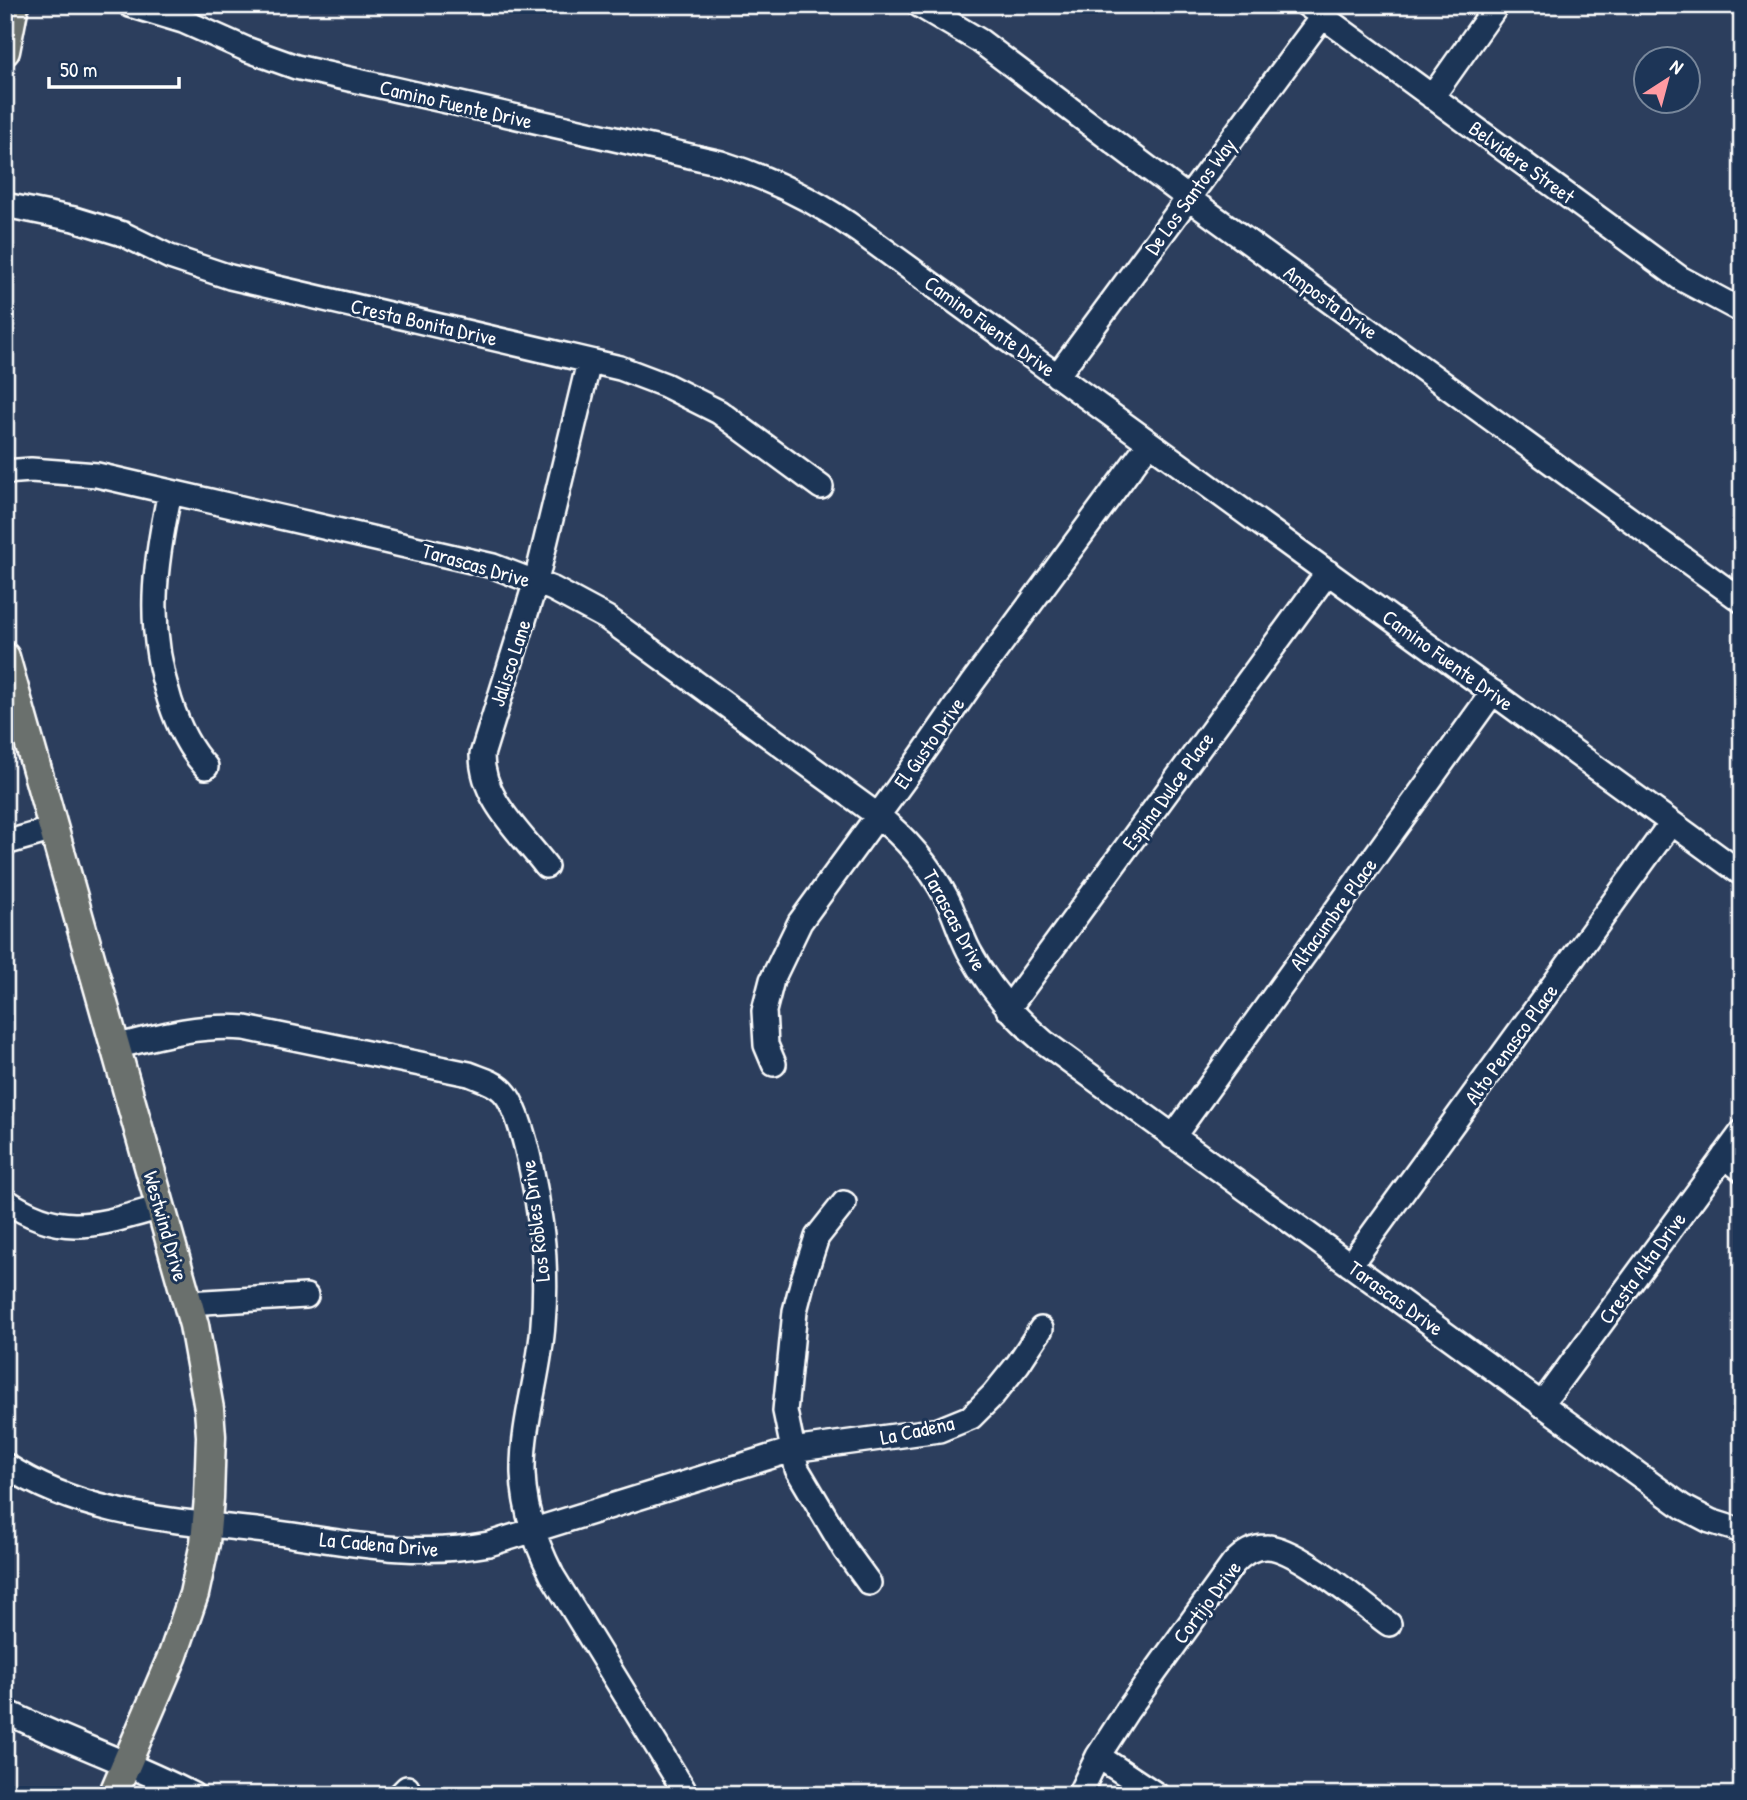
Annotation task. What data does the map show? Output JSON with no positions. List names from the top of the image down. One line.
{"streets":{"main road":["Westwind Drive"],"street":["Camino Fuente Drive","Belvidere Street","De Los Santos Way","Amposta Drive","Cresta Bonita Drive","Tarascas Drive","Jalisco Lane","El Gusto Drive","Espina Dulce Place","Altacumbre Place","Alto Penasco Place","Los Robles Drive","Cresta Alta Drive","La Cadena","La Cadena Drive","Cortijo Drive"]},"crossings":[["Camino Fuente Drive","De Los Santos Way"],["Camino Fuente Drive","El Gusto Drive"],["Camino Fuente Drive","Espina Dulce Place"],["Camino Fuente Drive","Altacumbre Place"],["Camino Fuente Drive","Alto Penasco Place"],["Belvidere Street","De Los Santos Way"],["De Los Santos Way","Amposta Drive"],["Cresta Bonita Drive","Jalisco Lane"],["Tarascas Drive","Jalisco Lane"],["Tarascas Drive","El Gusto Drive"],["Tarascas Drive","Espina Dulce Place"],["Tarascas Drive","Altacumbre Place"],["Tarascas Drive","Alto Penasco Place"],["Tarascas Drive","Cresta Alta Drive"],["Los Robles Drive","Westwind Drive"],["Los Robles Drive","La Cadena Drive"],["Westwind Drive","La Cadena Drive"],["La Cadena","La Cadena Drive"]],"scale_bar":"50 m","north":"top right"}
